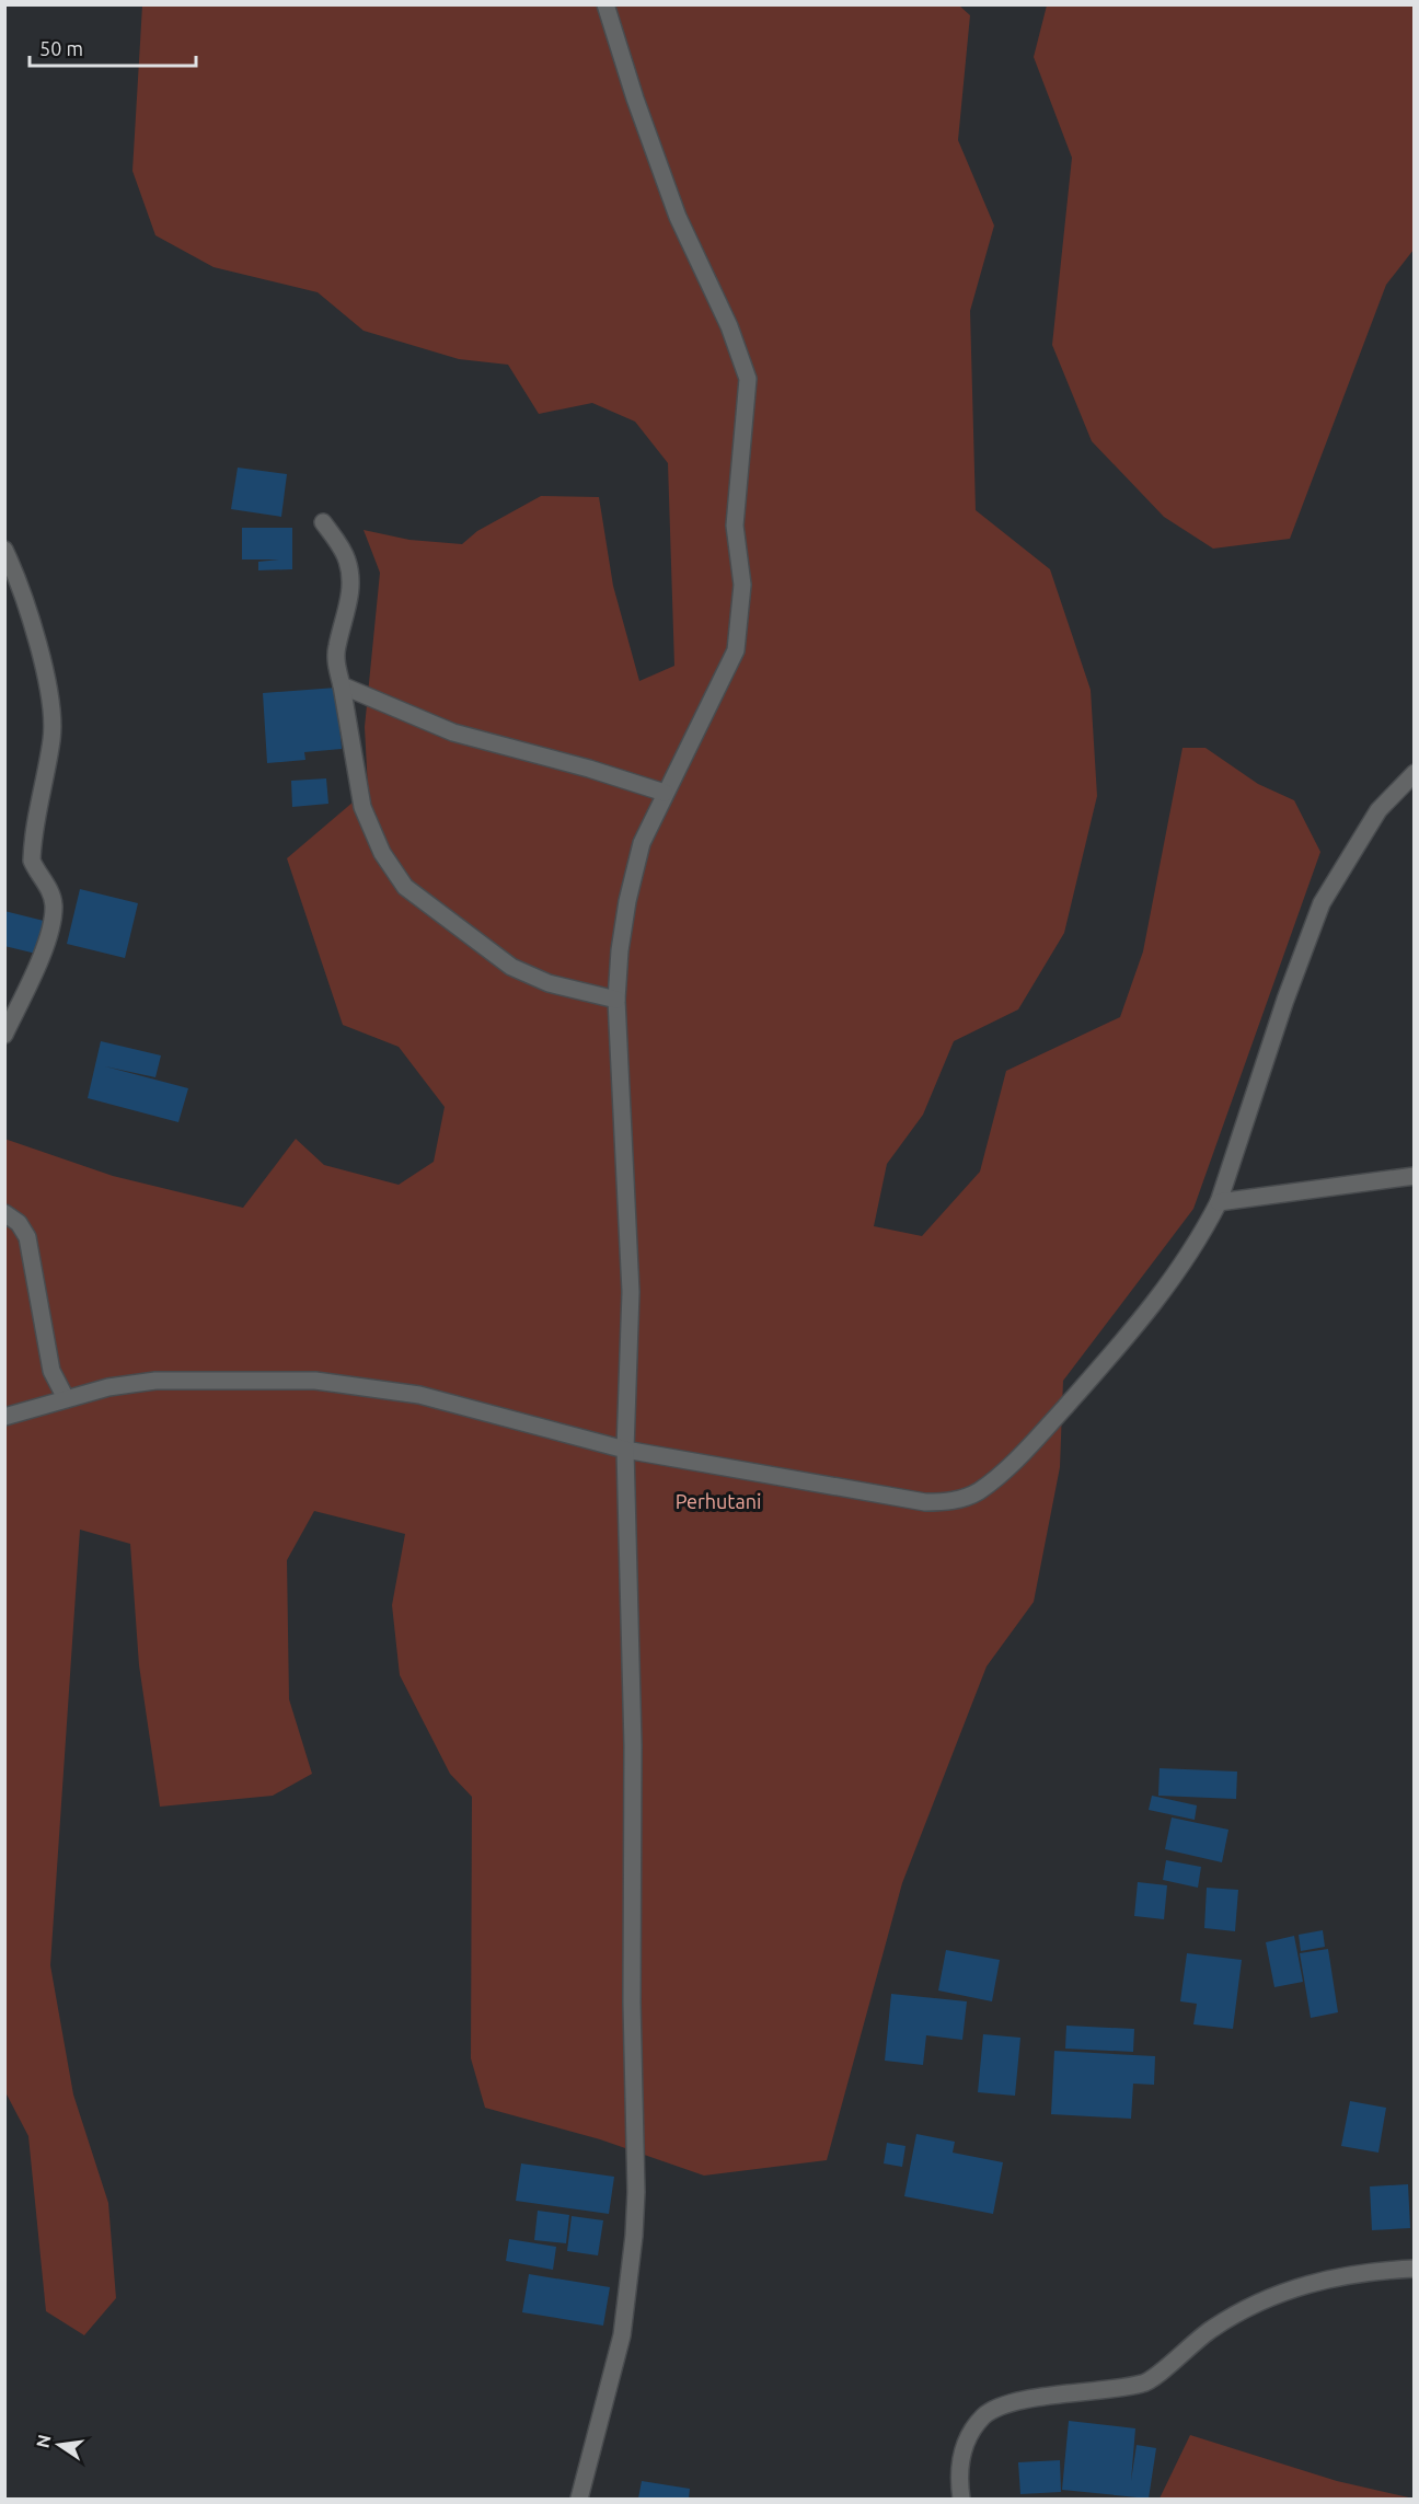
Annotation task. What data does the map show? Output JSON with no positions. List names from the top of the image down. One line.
{"parks":["Perhutani"],"scale_bar":"50 m","north":"left"}
